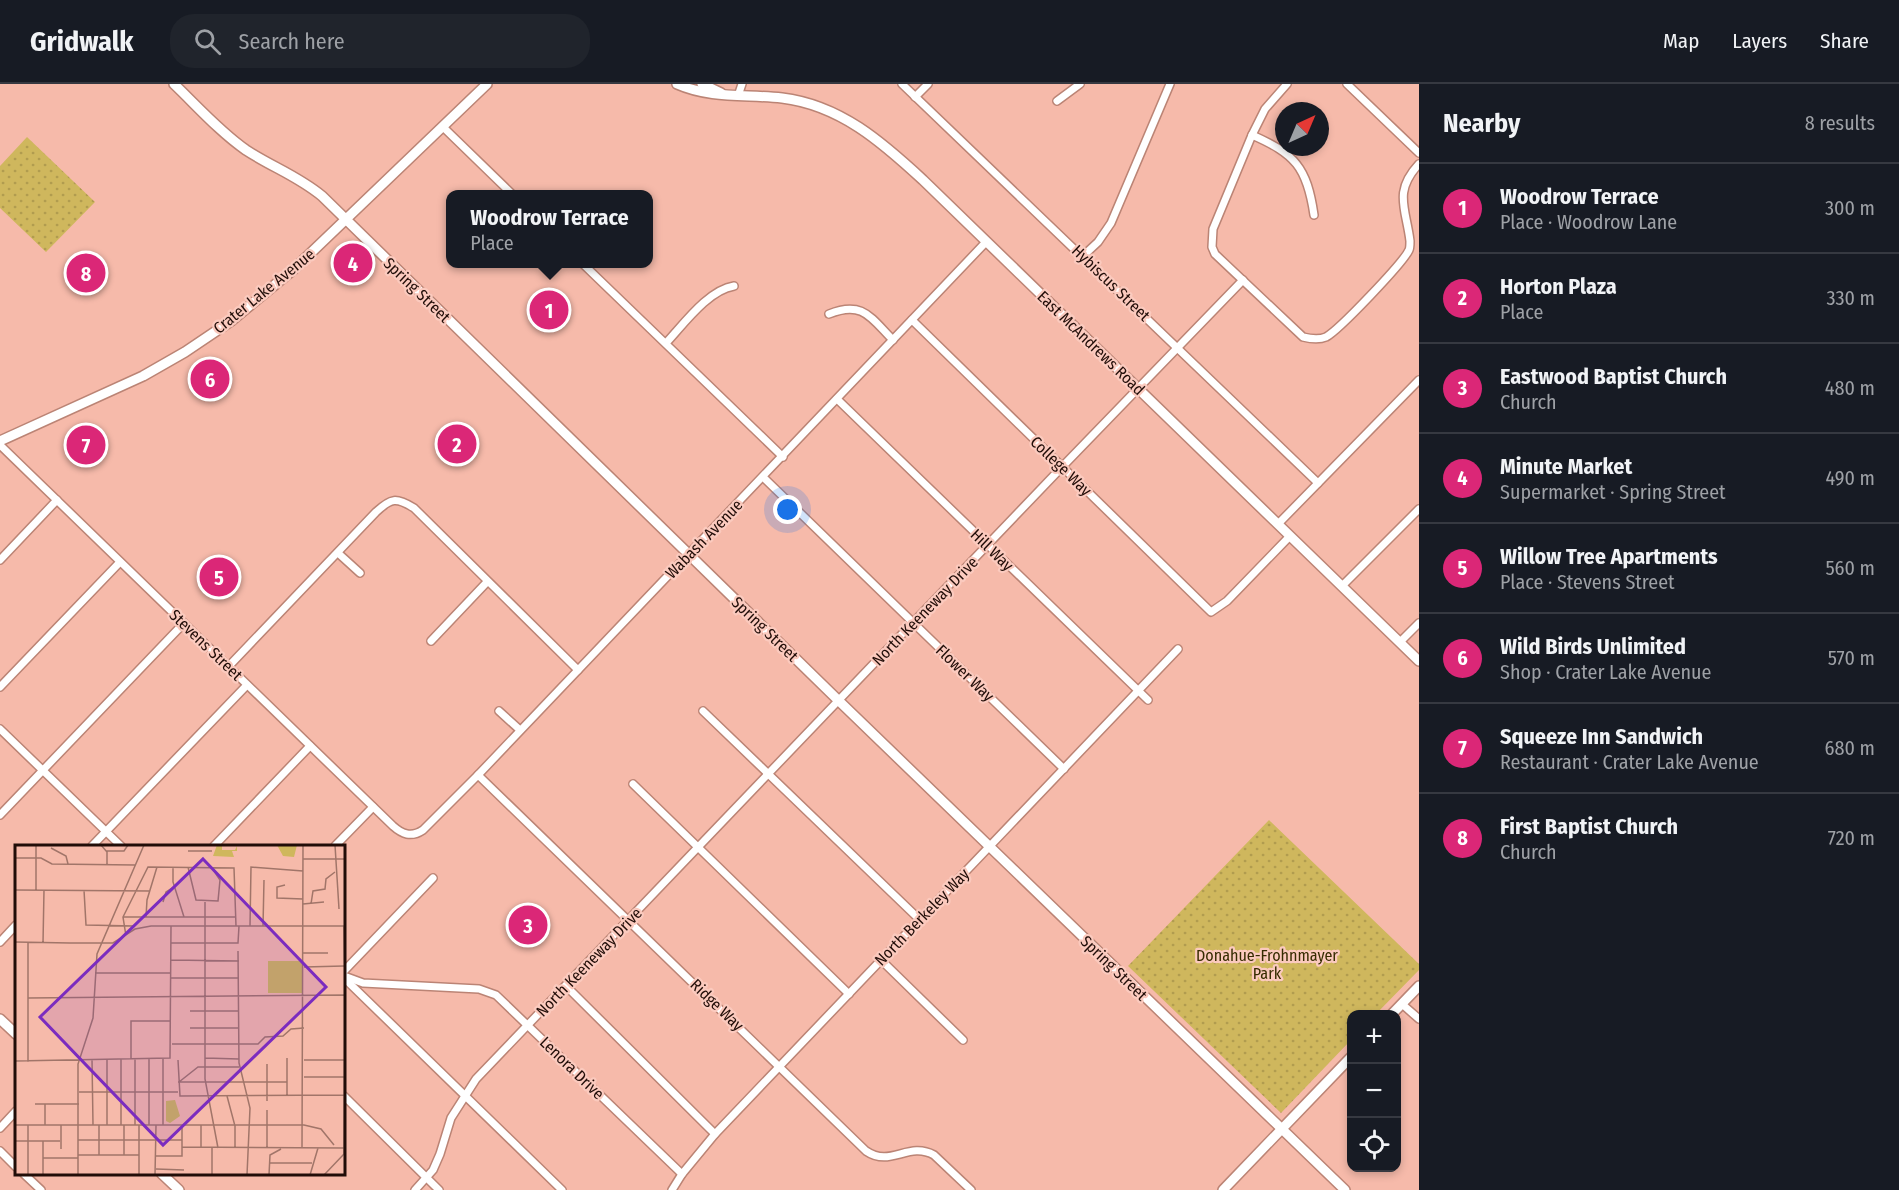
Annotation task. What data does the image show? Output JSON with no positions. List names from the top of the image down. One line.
{"streets":{"street":["Hybiscus Street","Spring Street","Crater Lake Avenue","East McAndrews Road","College Way","Wabash Avenue","Hill Way","North Keeneway Drive","Stevens Street","Flower Way","North Berkeley Way","Ridge Way","Lenora Drive"]},"crossings":[["Hybiscus Street","North Keeneway Drive"],["Spring Street","Crater Lake Avenue"],["Spring Street","Wabash Avenue"],["Spring Street","North Keeneway Drive"],["Spring Street","North Berkeley Way"],["Crater Lake Avenue","Stevens Street"],["East McAndrews Road","College Way"],["East McAndrews Road","Wabash Avenue"],["East McAndrews Road","North Keeneway Drive"],["College Way","Wabash Avenue"],["College Way","North Keeneway Drive"],["Wabash Avenue","Hill Way"],["Wabash Avenue","Stevens Street"],["Wabash Avenue","Flower Way"],["Wabash Avenue","Ridge Way"],["Hill Way","North Keeneway Drive"],["Hill Way","North Berkeley Way"],["North Keeneway Drive","Flower Way"],["North Keeneway Drive","Ridge Way"],["North Keeneway Drive","Lenora Drive"],["Flower Way","North Berkeley Way"],["North Berkeley Way","Ridge Way"],["North Berkeley Way","Lenora Drive"]],"parks":["Donahue-Frohnmayer Park"],"north":"top right","page":{"header":"Gridwalk","search":"Search here","nav":["Map","Layers","Share"],"heading":["Nearby","8 results"],"list":[{"mark":"1","name":"Woodrow Terrace","note":"Place · Woodrow Lane","value":"300 m"},{"mark":"2","name":"Horton Plaza","note":"Place","value":"330 m"},{"mark":"3","name":"Eastwood Baptist Church","note":"Church","value":"480 m"},{"mark":"4","name":"Minute Market","note":"Supermarket · Spring Street","value":"490 m"},{"mark":"5","name":"Willow Tree Apartments","note":"Place · Stevens Street","value":"560 m"},{"mark":"6","name":"Wild Birds Unlimited","note":"Shop · Crater Lake Avenue","value":"570 m"},{"mark":"7","name":"Squeeze Inn Sandwich","note":"Restaurant · Crater Lake Avenue","value":"680 m"},{"mark":"8","name":"First Baptist Church","note":"Church","value":"720 m"}],"popup":["Woodrow Terrace","Place"],"pins":["4","8","1","6","2","7","5","3"],"map_buttons":["+","−"]}}
